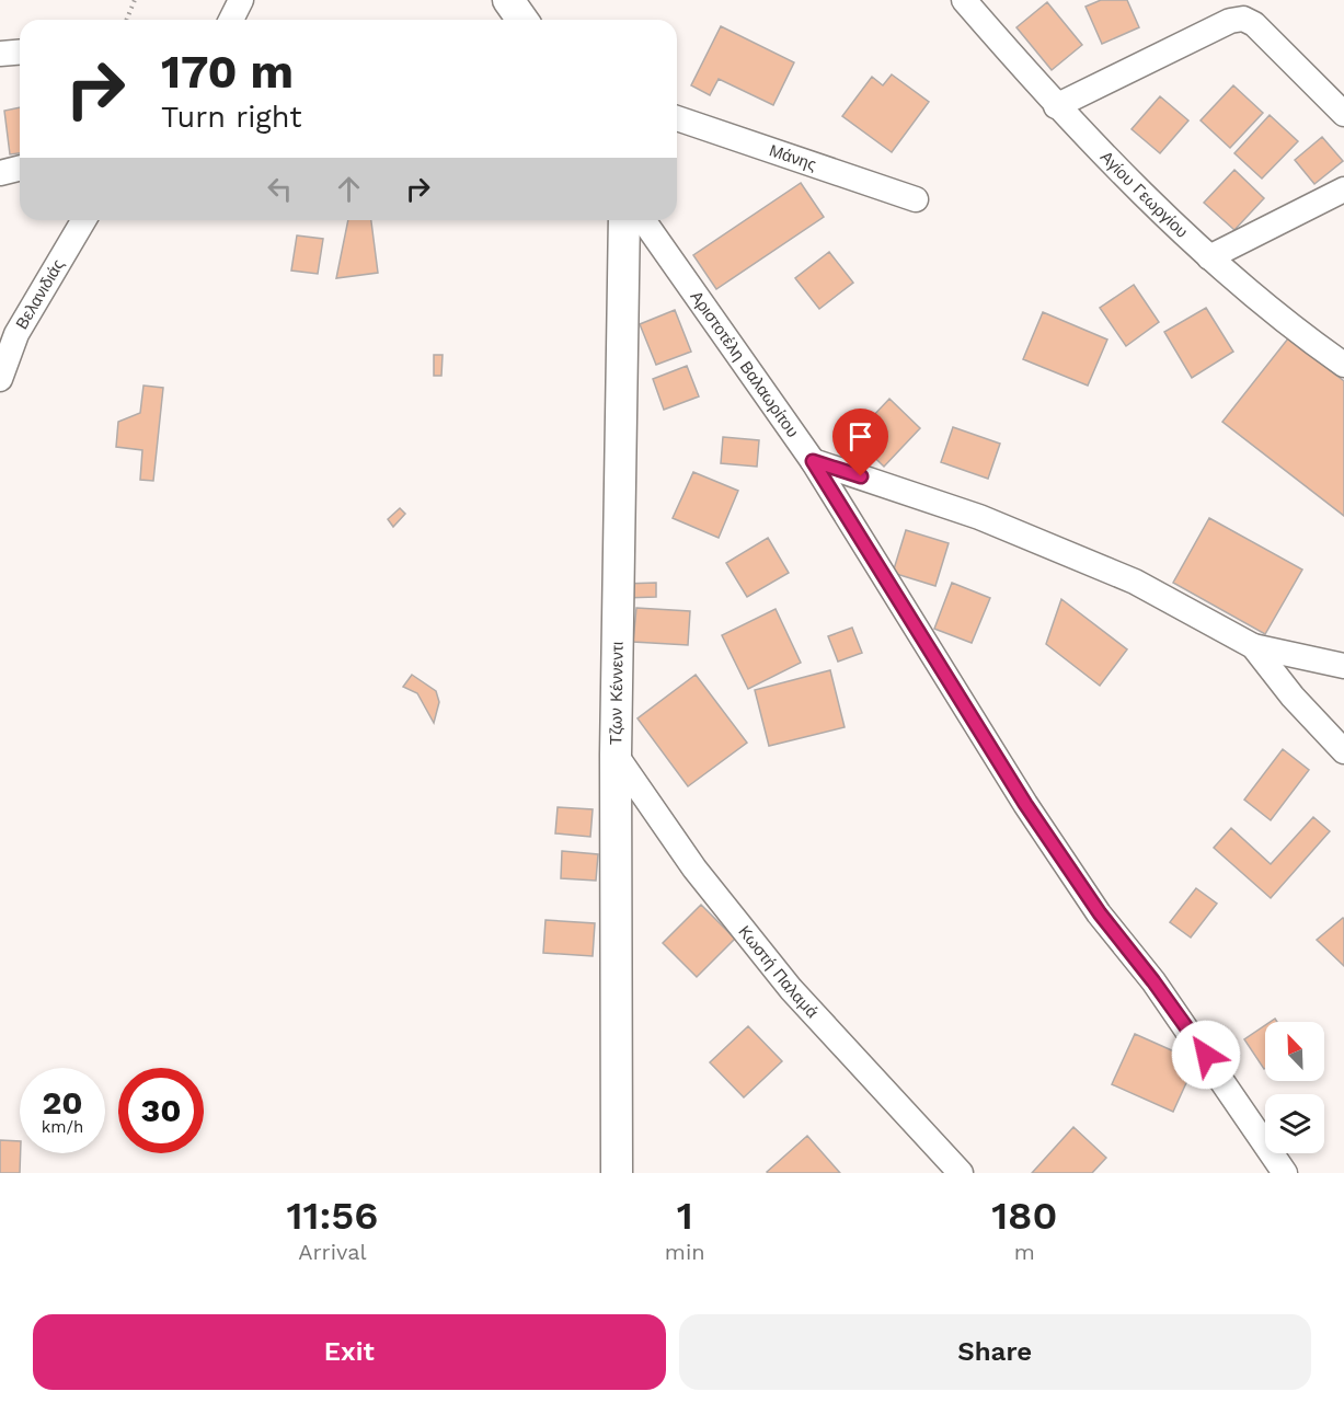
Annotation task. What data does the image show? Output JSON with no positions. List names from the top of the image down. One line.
{"streets":{"street":["Μάνης","Αγίου Γεωργίου","Βελανιδιάς","Αριστοτέλη Βαλαωρίτου","Τζων Κέννεντι","Κωστή Παλαμά"]},"crossings":[["Τζων Κέννεντι","Κωστή Παλαμά"]],"north":"top left","page":{"turn":["170 m","Turn right"],"speed":"20 km/h","limit":"30","eta":["11:56","Arrival","1","min","180","m"],"buttons":["Exit","Share"]}}
